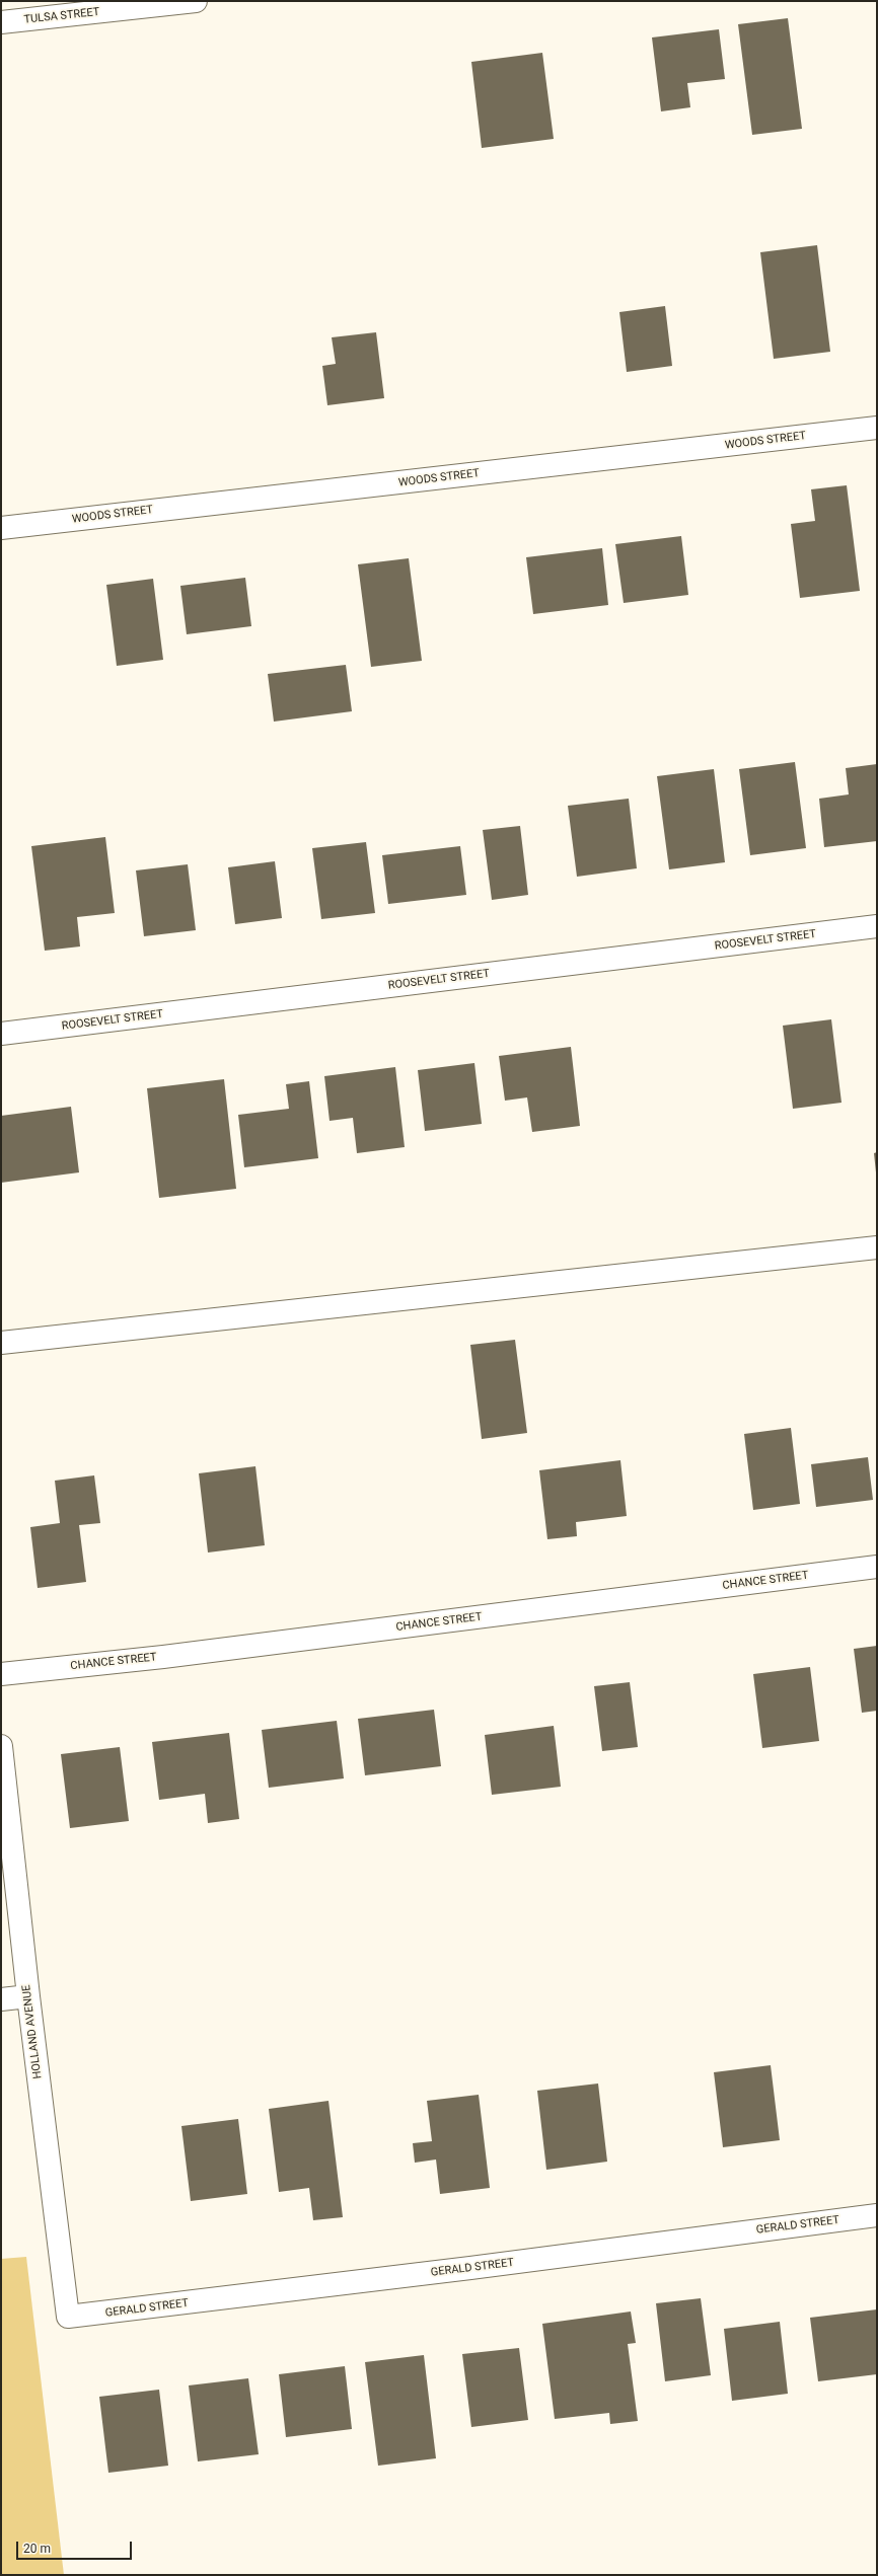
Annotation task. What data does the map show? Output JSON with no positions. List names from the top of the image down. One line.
{"streets":{"street":["TULSA STREET","WOODS STREET","ROOSEVELT STREET","CHANCE STREET","HOLLAND AVENUE","GERALD STREET"]},"crossings":[["HOLLAND AVENUE","GERALD STREET"]],"scale_bar":"20 m"}
